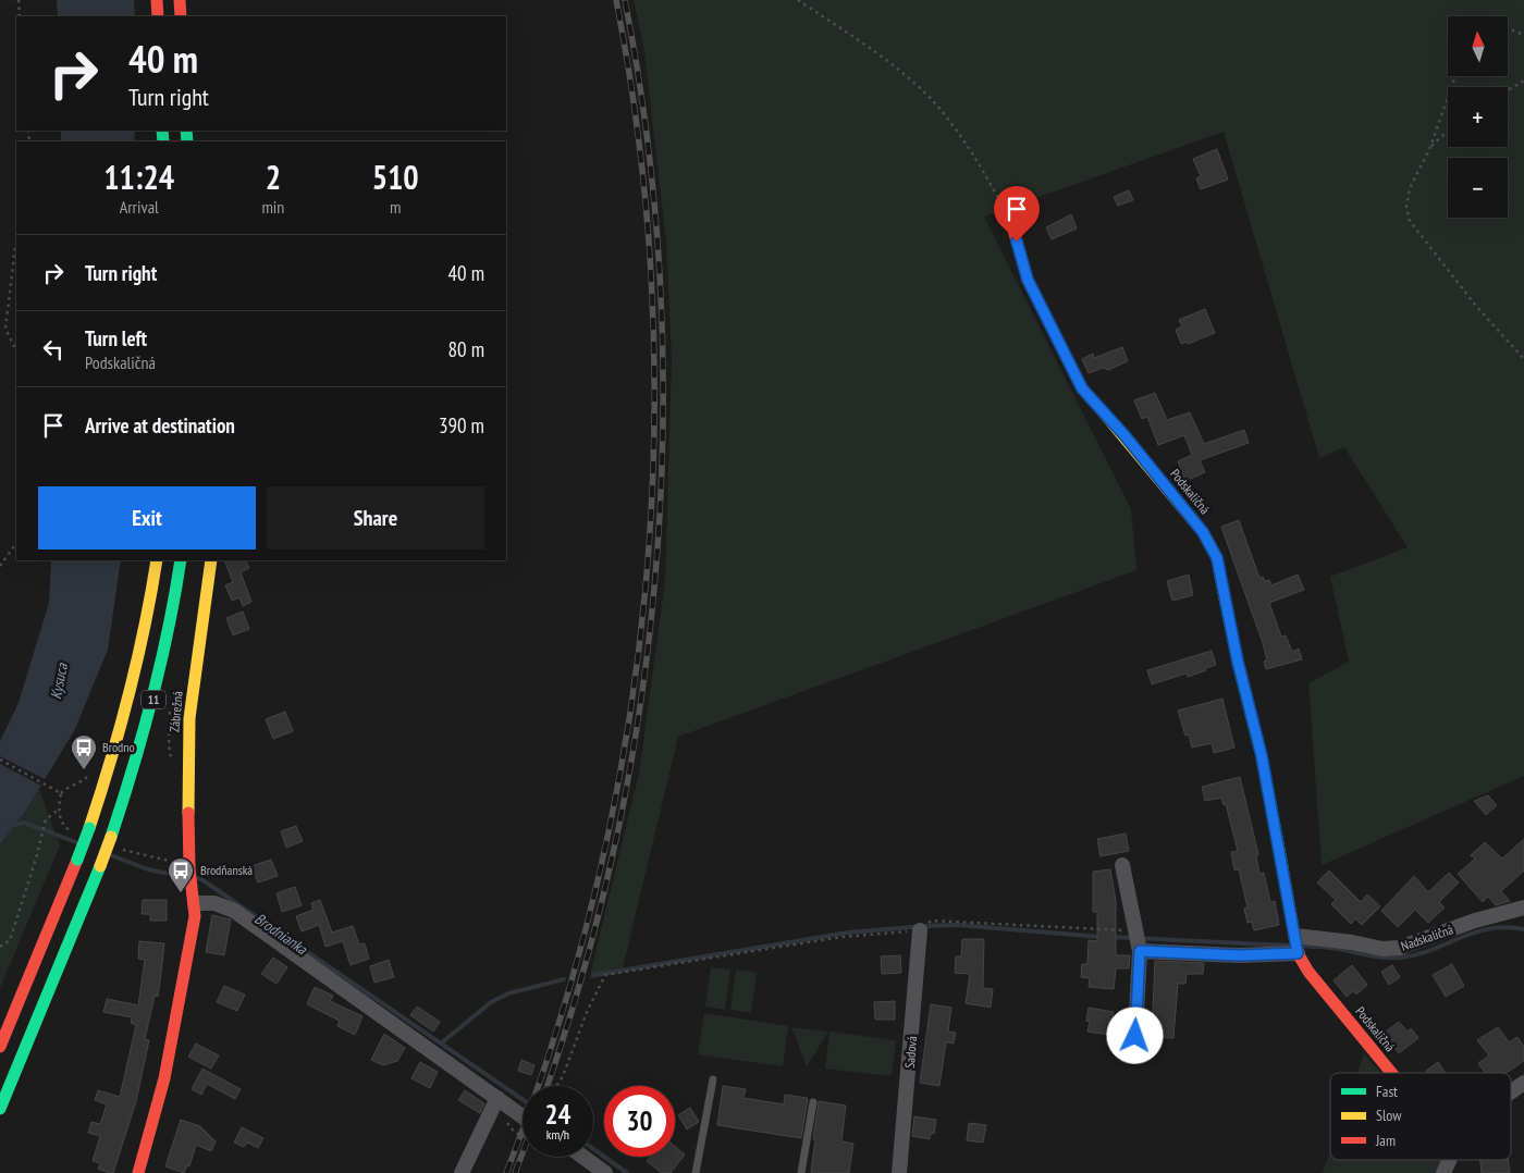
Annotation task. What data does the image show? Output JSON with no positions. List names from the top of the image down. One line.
{"streets":{"street":["Podskaličná","11","Zábrežná","Nadskaličná","Sadová"]},"crossings":[["Podskaličná","Nadskaličná"]],"water":["Kysuca","Brodnianka"],"places":{"bus stop":["Brodno","Brodňanská"]},"legend":["Fast","Slow","Jam"],"north":"top","page":{"map_buttons":["+","−"],"turn":["40 m","Turn right"],"eta":["11:24","Arrival","2","min","510","m"],"list":[{"name":"Turn right","value":"40 m"},{"name":"Turn left","note":"Podskaličná","value":"80 m"},{"name":"Arrive at destination","value":"390 m"}],"buttons":["Exit","Share"],"speed":"24 km/h","limit":"30"}}
